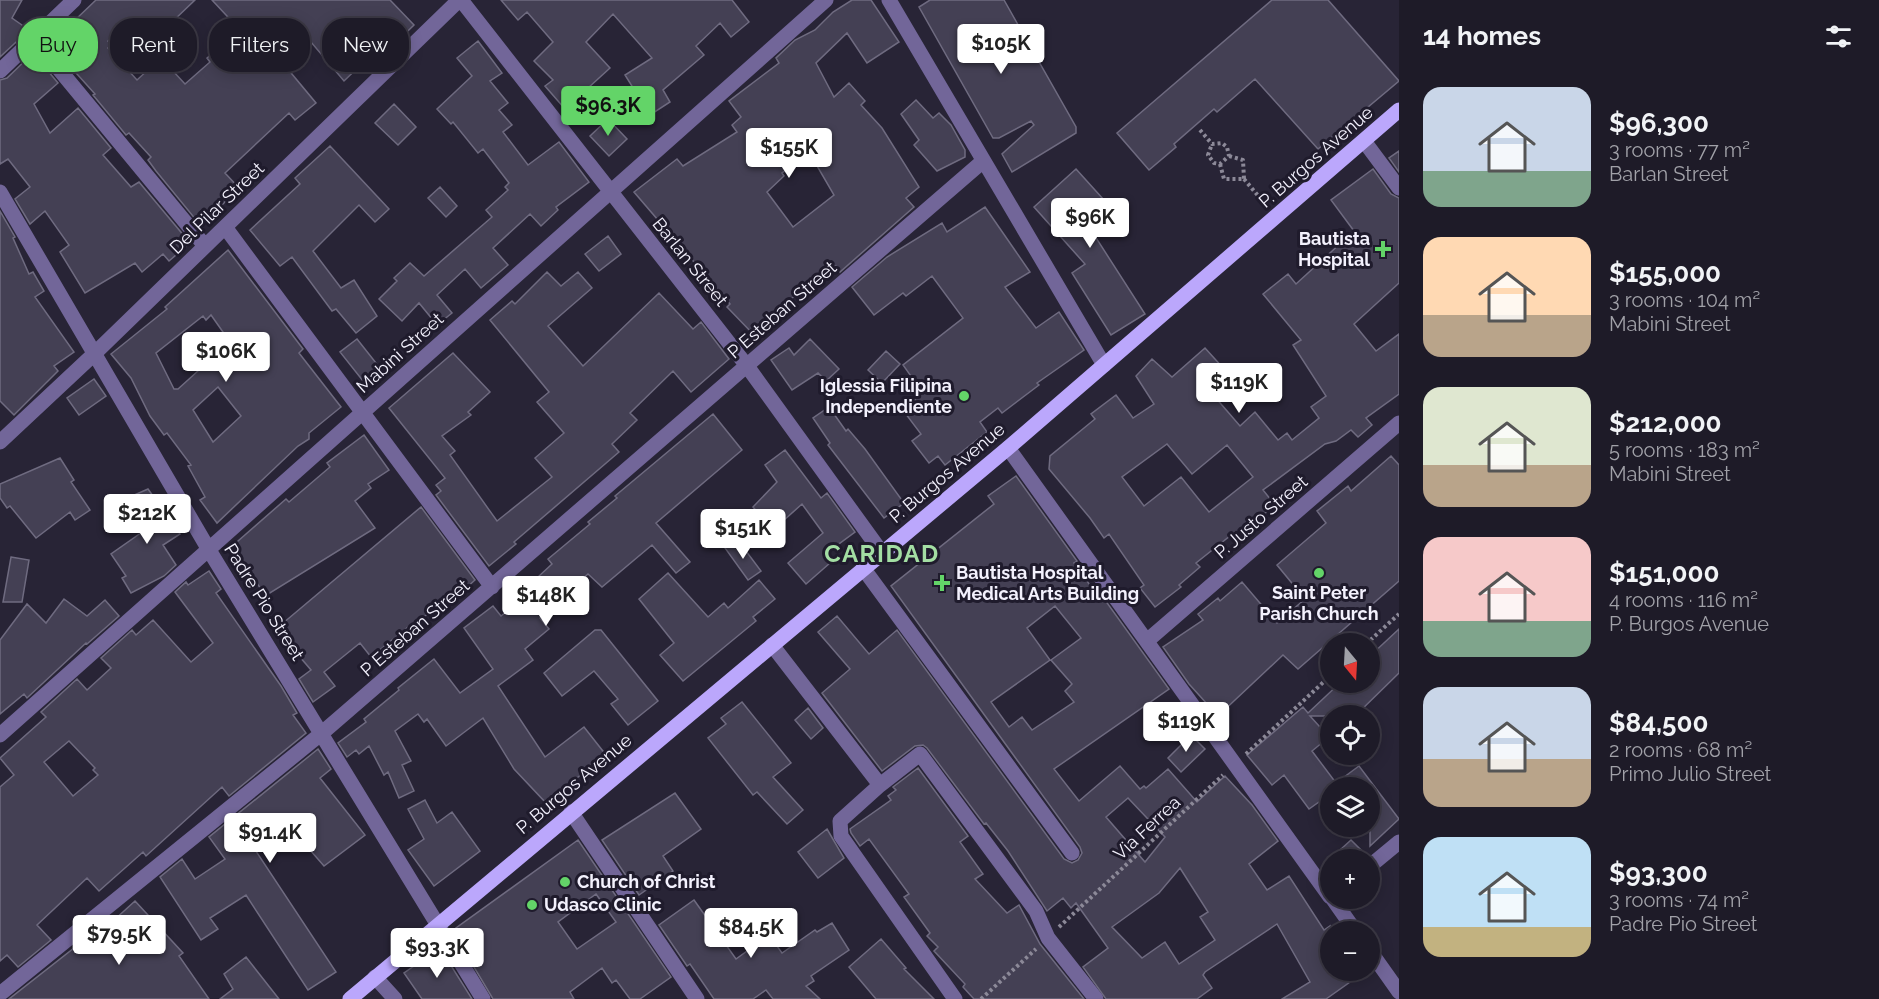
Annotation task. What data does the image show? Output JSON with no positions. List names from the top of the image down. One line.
{"streets":{"main road":["P. Burgos Avenue"],"street":["Del Pilar Street","Barlan Street","P Esteban Street","Mabini Street","P. Justo Street","Padre Pio Street"],"path":["Via Ferrea"]},"crossings":[["P. Burgos Avenue","Barlan Street"],["P. Burgos Avenue","Padre Pio Street"],["Del Pilar Street","Barlan Street"],["Del Pilar Street","Padre Pio Street"],["Barlan Street","P Esteban Street"],["Barlan Street","Mabini Street"],["P Esteban Street","Padre Pio Street"],["Mabini Street","Padre Pio Street"]],"districts":["CARIDAD"],"places":{"health":["Bautista Hospital","Bautista Hospital Medical Arts Building"],"other":["Iglessia Filipina Independiente","Saint Peter Parish Church","Church of Christ","Udasco Clinic"]},"north":"bottom","page":{"heading":"14 homes","chip":["Buy","Rent","Filters","New"],"price":["$105K","$96.3K","$155K","$96K","$106K","$119K","$212K","$151K","$148K","$119K","$91.4K","$84.5K","$79.5K","$93.3K"],"list":[{"name":"$96,300","note":"3 rooms · 77 m² · Barlan Street"},{"name":"$155,000","note":"3 rooms · 104 m² · Mabini Street"},{"name":"$212,000","note":"5 rooms · 183 m² · Mabini Street"},{"name":"$151,000","note":"4 rooms · 116 m² · P. Burgos Avenue"},{"name":"$84,500","note":"2 rooms · 68 m² · Primo Julio Street"},{"name":"$93,300","note":"3 rooms · 74 m² · Padre Pio Street"}],"map_buttons":["+","−"]}}
